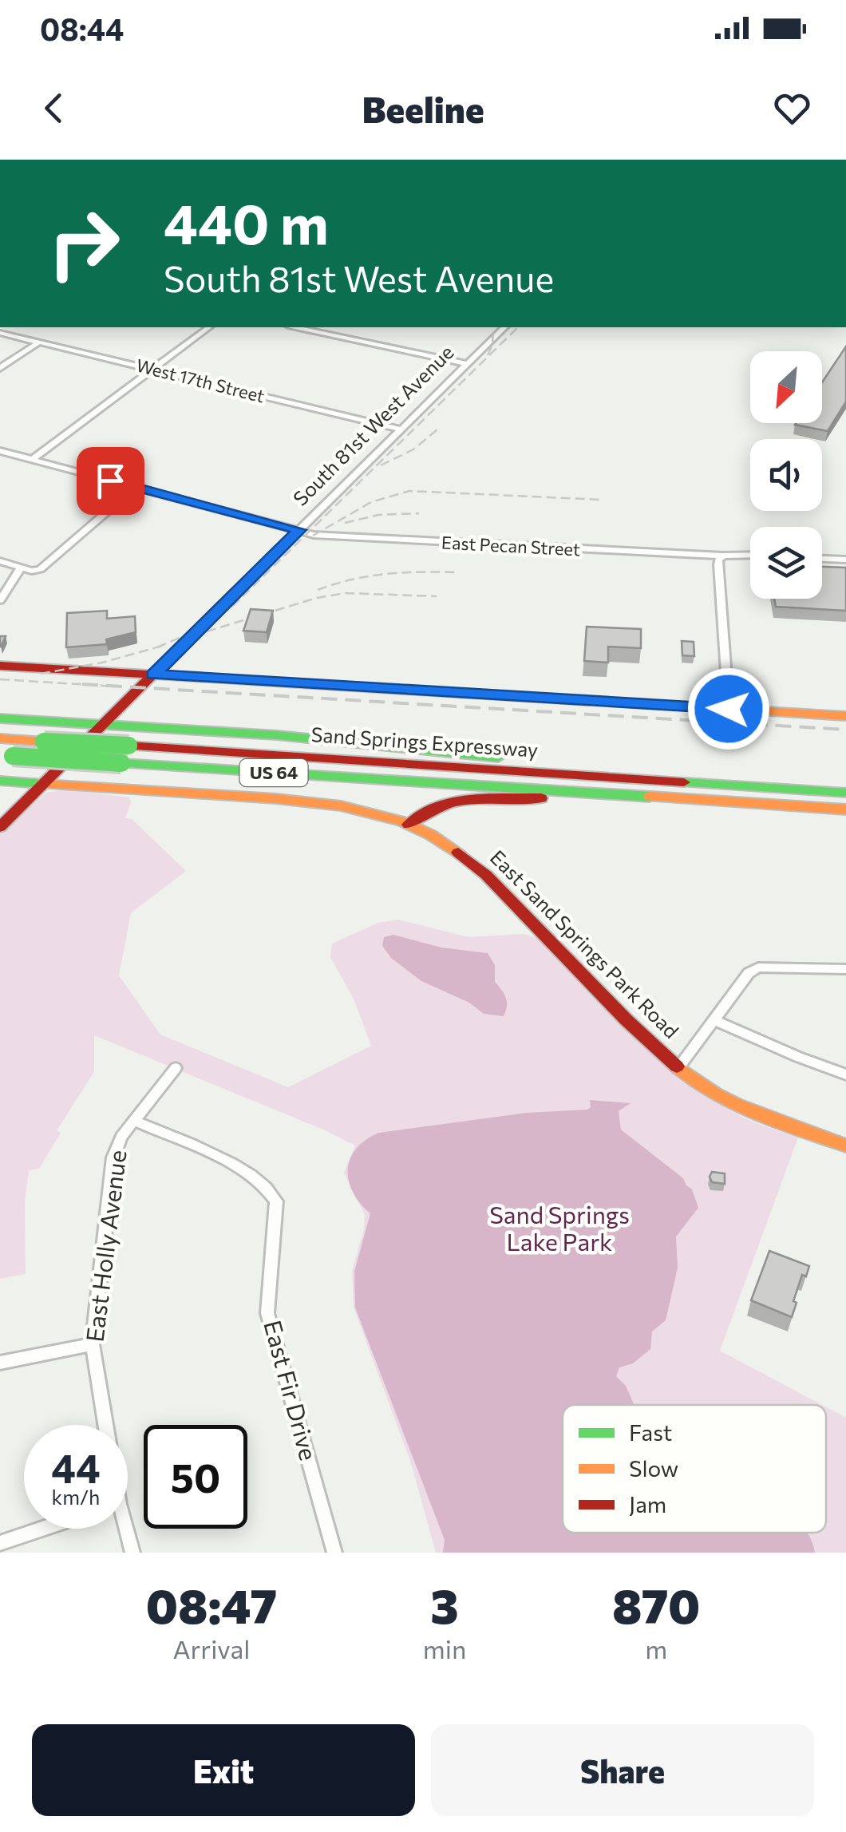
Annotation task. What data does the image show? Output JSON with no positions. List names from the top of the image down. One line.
{"streets":{"main road":["South 81st West Avenue","Sand Springs Expressway","US 64","East Sand Springs Park Road"],"street":["West 17th Street","East Pecan Street","East Holly Avenue","East Fir Drive"]},"crossings":[["West 17th Street","South 81st West Avenue"],["South 81st West Avenue","East Pecan Street"],["South 81st West Avenue","East Sand Springs Park Road"],["East Holly Avenue","East Fir Drive"]],"parks":["Sand Springs Lake Park"],"legend":["Fast","Slow","Jam"],"north":"bottom left","page":{"status":"08:44","header":"Beeline","turn":["440 m","South 81st West Avenue"],"speed":"44 km/h","limit":"50","eta":["08:47","Arrival","3","min","870","m"],"buttons":["Exit","Share"]}}
